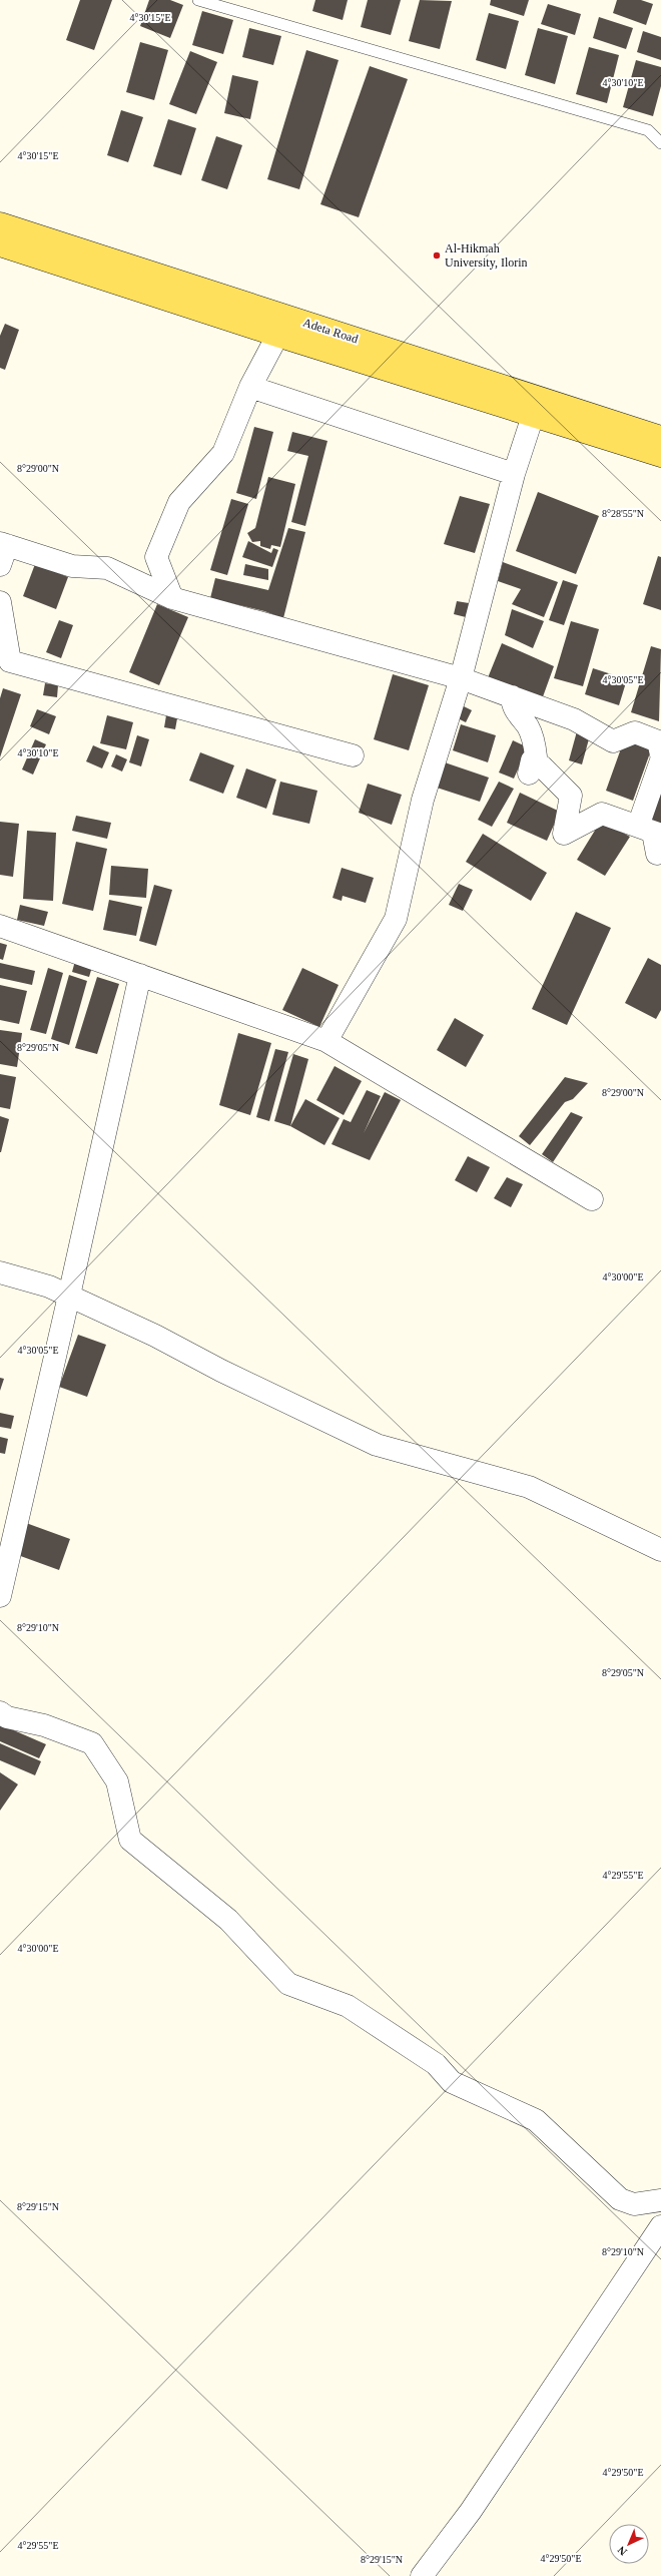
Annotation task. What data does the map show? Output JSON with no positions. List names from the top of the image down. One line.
{"streets":{"main road":["Adeta Road"]},"places":["Al-Hikmah University, Ilorin"],"north":"bottom left","coordinates":["4°30'15\"E","4°30'10\"E","8°29'00\"N","8°28'55\"N","4°30'05\"E","8°29'05\"N","4°30'00\"E","8°29'10\"N","4°29'55\"E","8°29'15\"N","4°29'50\"E"]}
